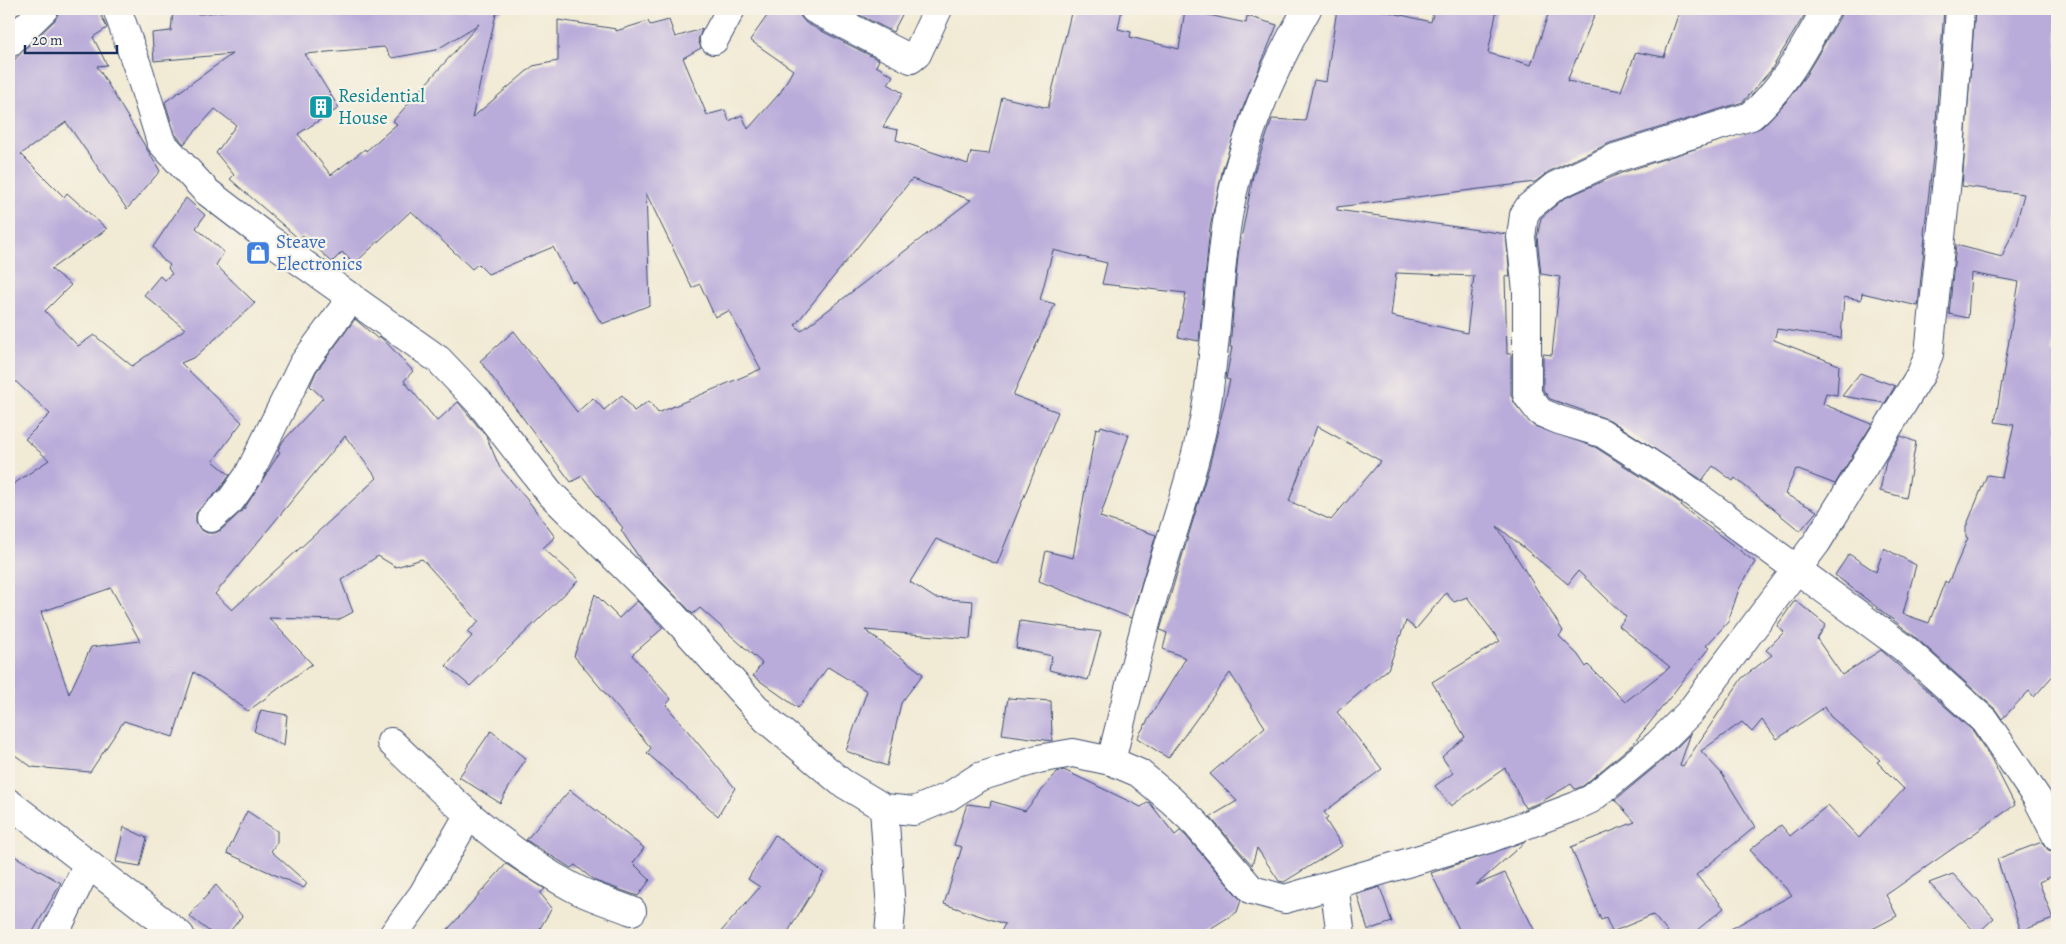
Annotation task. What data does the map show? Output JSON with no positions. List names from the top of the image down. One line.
{"places":{"building":["Residential House"],"shop":["Steave Electronics"]},"scale_bar":"20 m"}
